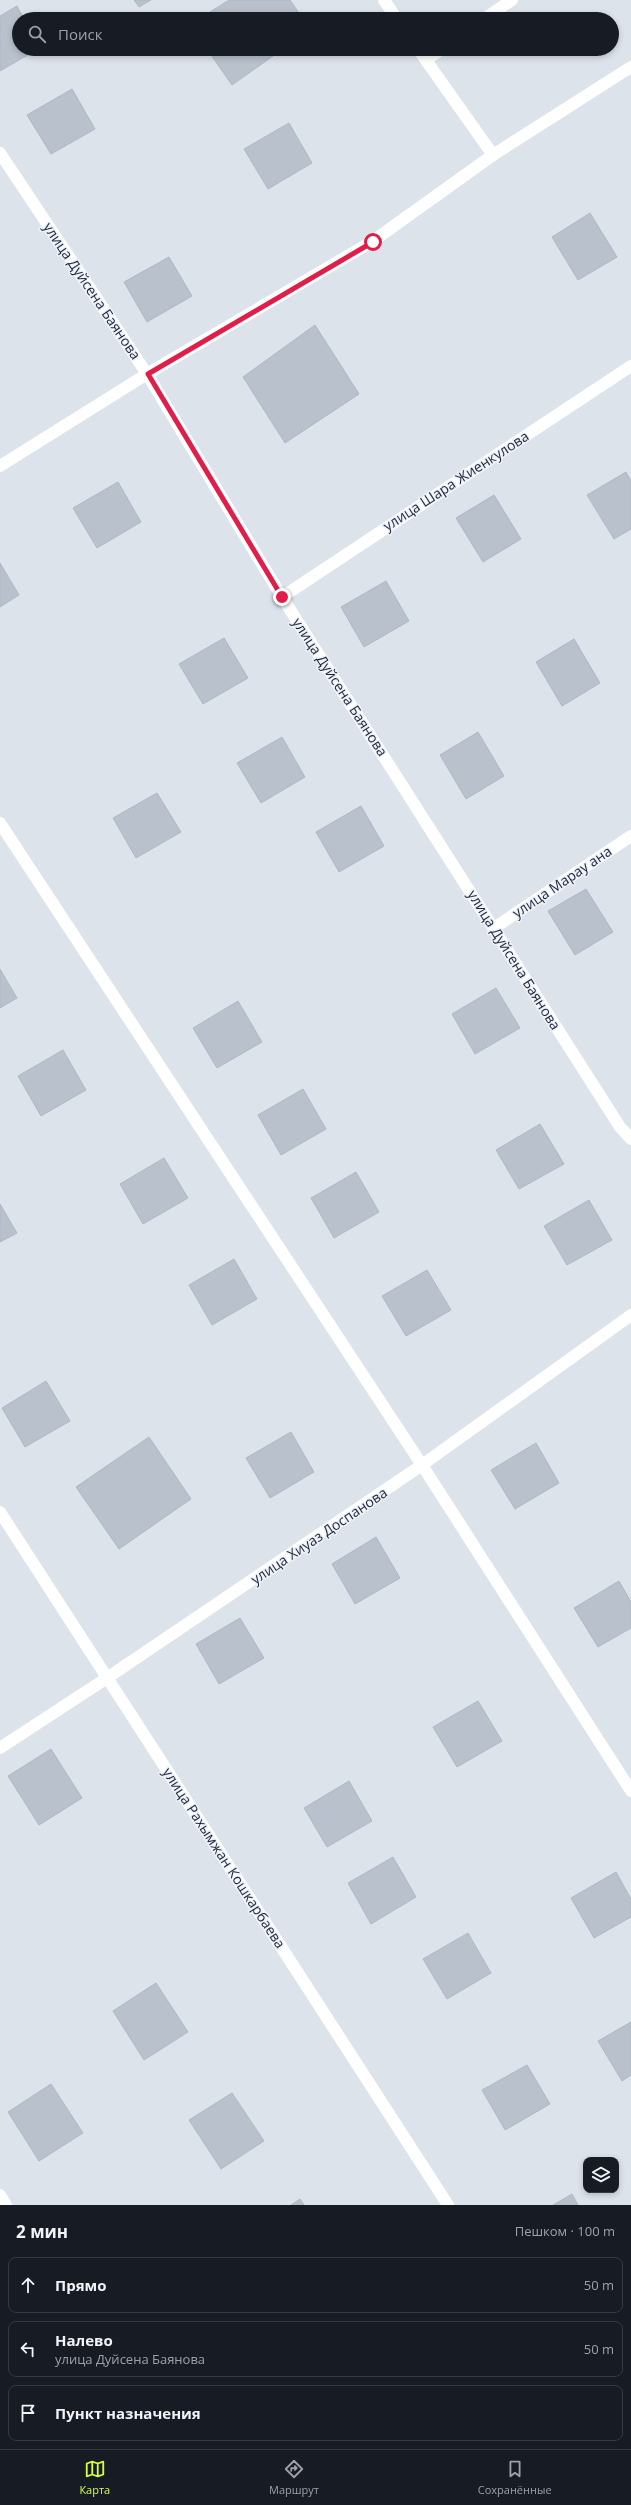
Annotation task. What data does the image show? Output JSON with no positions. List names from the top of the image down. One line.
{"streets":{"street":["улица Дуйсена Баянова","улица Шара Жиенкулова","улица Марау ана","улица Хиуаз Доспанова","улица Рахымжан Кошкарбаева"]},"crossings":[["улица Дуйсена Баянова","улица Шара Жиенкулова"],["улица Дуйсена Баянова","улица Марау ана"],["улица Хиуаз Доспанова","улица Рахымжан Кошкарбаева"]],"page":{"search":"Поиск","heading":["2 мин","Пешком · 100 m"],"list":[["Прямо","50 m"],["Налево","улица Дуйсена Баянова","50 m"],"Пункт назначения"],"nav":["Карта","Маршрут","Сохранённые"]}}
